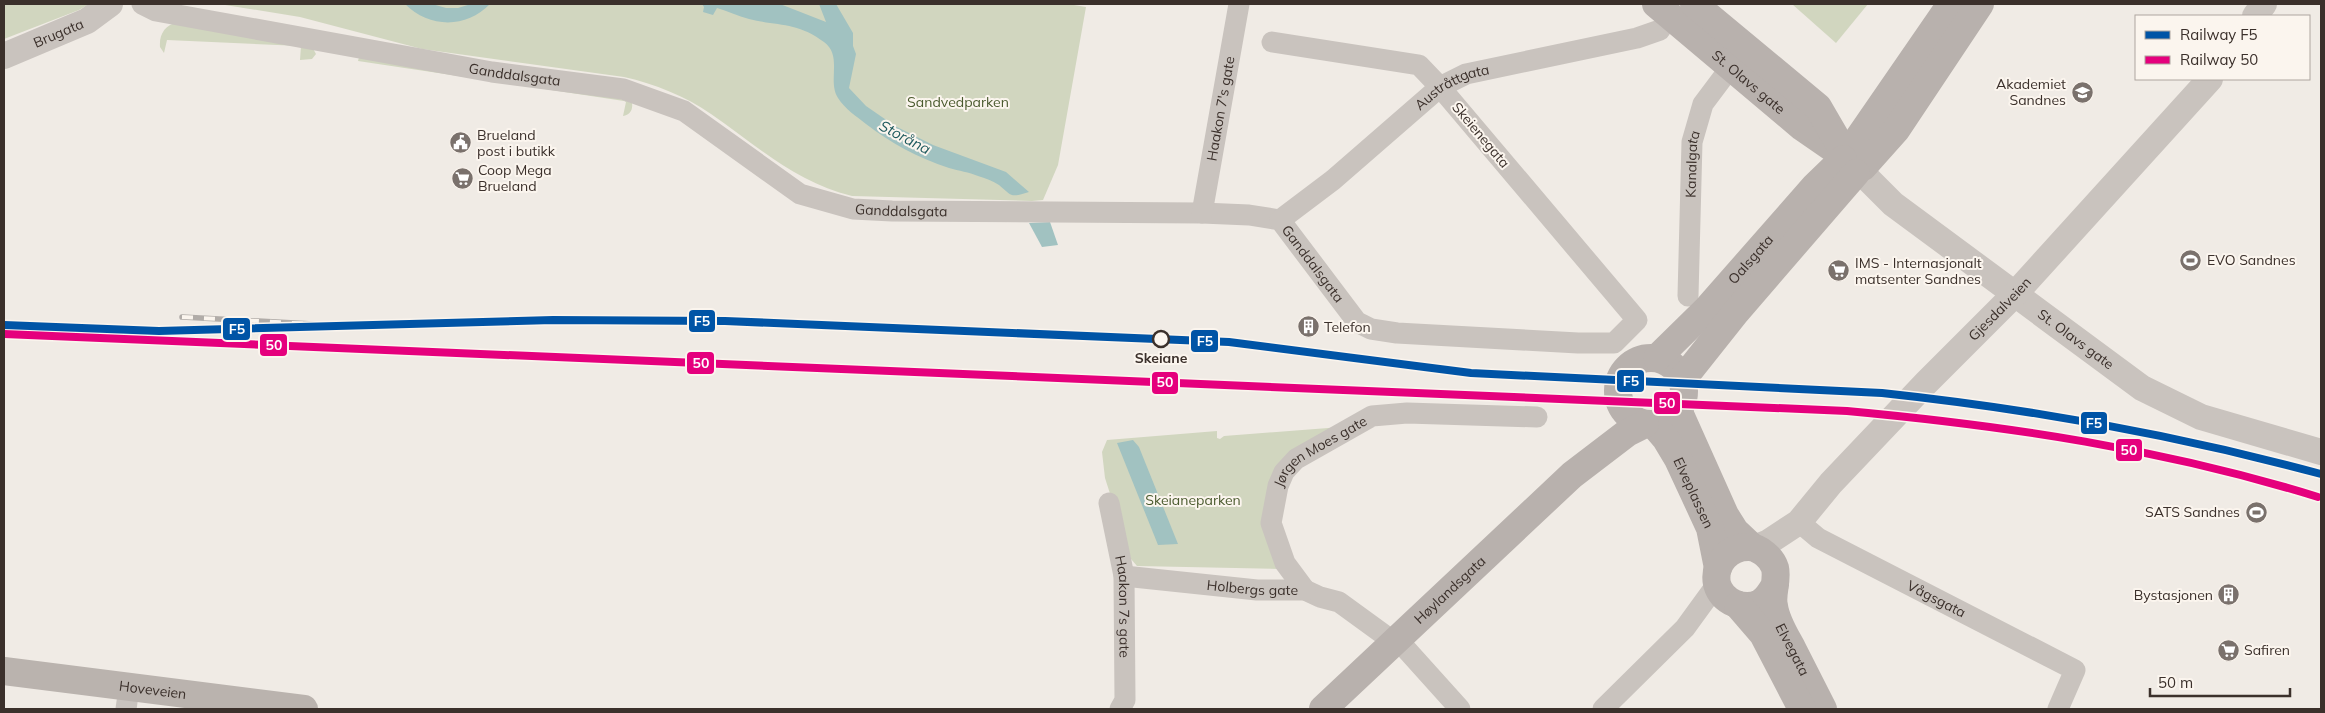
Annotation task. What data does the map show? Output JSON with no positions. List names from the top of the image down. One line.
{"streets":{"main road":["St. Olavs gate","Oalsgata","Elveplassen","Høylandsgata","Elvegata","Hoveveien"],"street":["Brugata","Ganddalsgata","Austråttgata","Haakon 7's gate","Skeienegata","Kanalgata","Gjesdalveien","Jørgen Moes gate","Holbergs gate","Vågsgata","Haakon 7s gate"]},"crossings":[["Ganddalsgata","Austråttgata"],["Ganddalsgata","Haakon 7's gate"],["Ganddalsgata","Skeienegata"],["St. Olavs gate","Austråttgata"],["St. Olavs gate","Kanalgata"],["St. Olavs gate","Oalsgata"],["St. Olavs gate","Gjesdalveien"],["Austråttgata","Skeienegata"],["Oalsgata","Elveplassen"],["Oalsgata","Høylandsgata"],["Gjesdalveien","Elveplassen"],["Gjesdalveien","Vågsgata"],["Gjesdalveien","Elvegata"],["Jørgen Moes gate","Holbergs gate"],["Elveplassen","Høylandsgata"],["Elveplassen","Elvegata"],["Holbergs gate","Høylandsgata"],["Holbergs gate","Haakon 7s gate"]],"water":["Storåna"],"parks":["Sandvedparken","Skeianeparken"],"places":{"school or university":["Akademiet Sandnes"],"public building":["Brueland post i butikk"],"supermarket":["Coop Mega Brueland","IMS - Internasjonalt matsenter Sandnes","Safiren"],"sports":["EVO Sandnes","SATS Sandnes"],"building":["Telefon","Bystasjonen"],"other":["Skeiane"]},"lines":["rail line F5","rail line 50"],"legend":["Railway F5","Railway 50"],"scale_bar":"50 m"}
